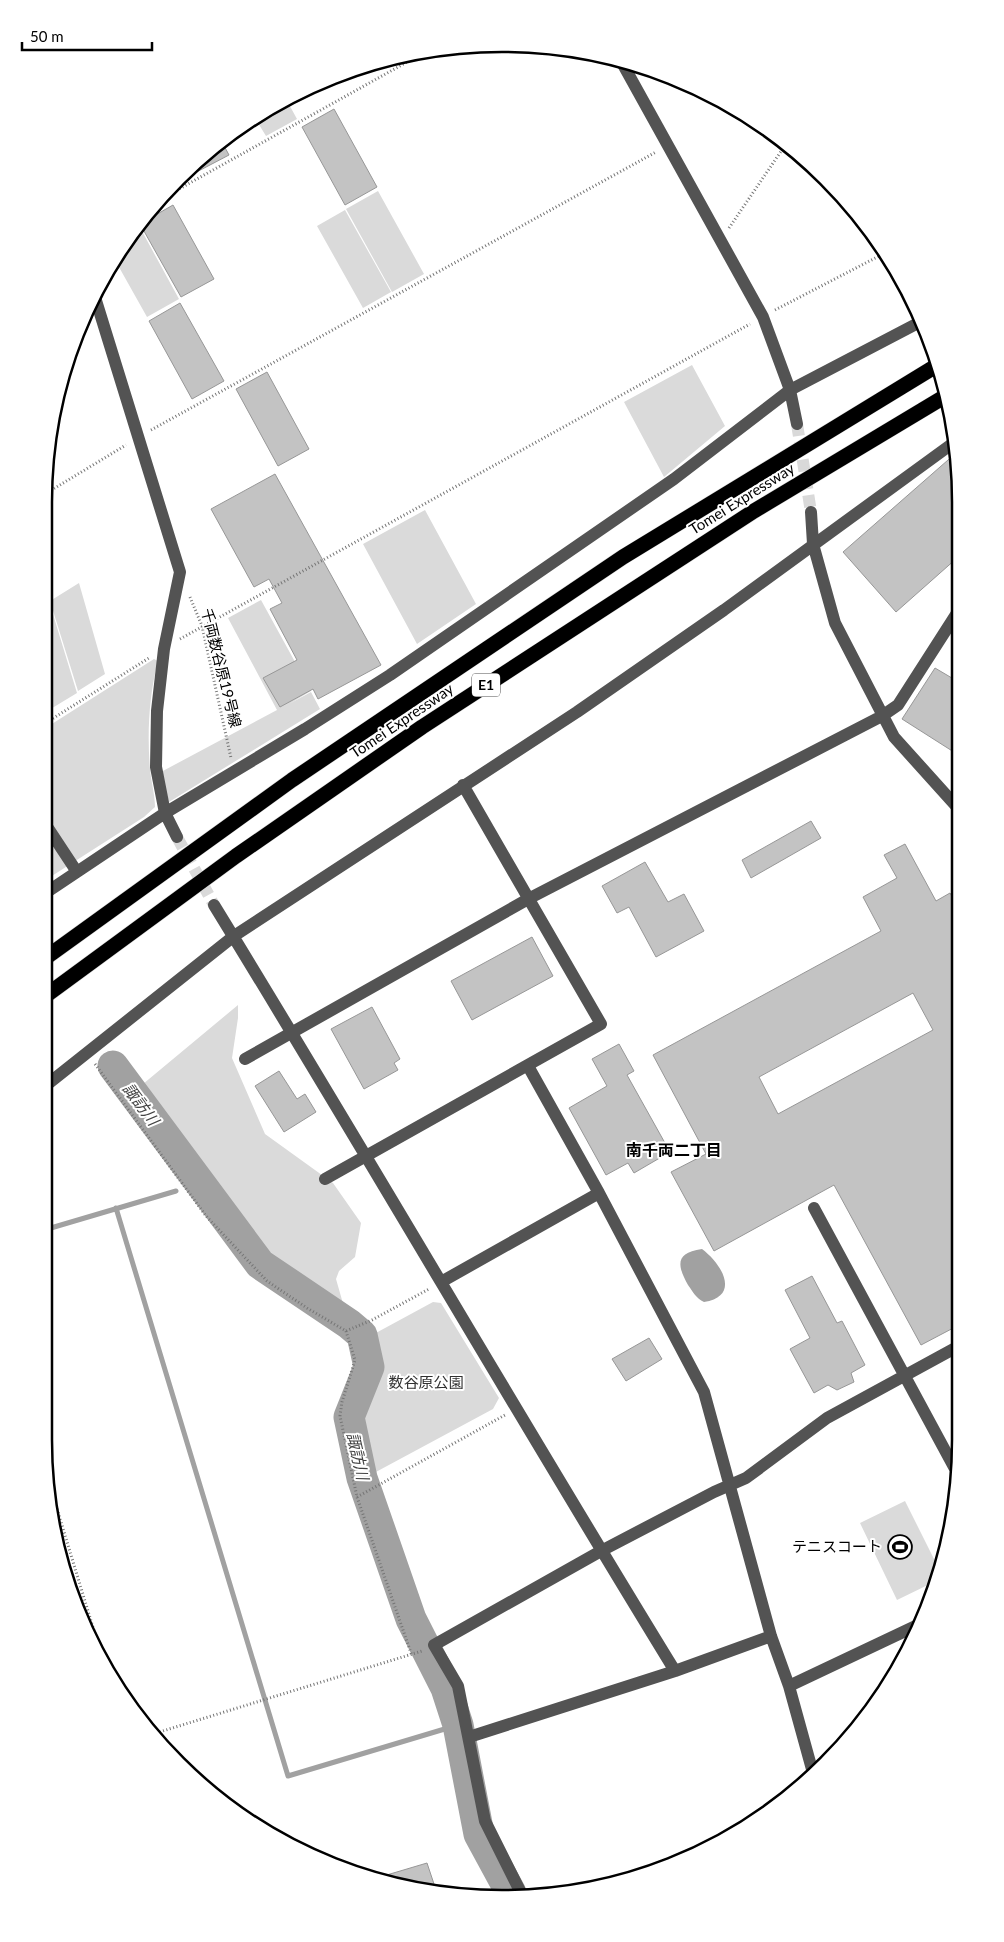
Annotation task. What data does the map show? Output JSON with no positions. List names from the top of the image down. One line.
{"streets":{"highway":["Tomei Expressway","E1"],"path":["千両数谷原19号線"]},"districts":["南千両二丁目"],"water":["諏訪川"],"parks":["数谷原公園"],"places":{"sports":["テニスコート"]},"scale_bar":"50 m"}
